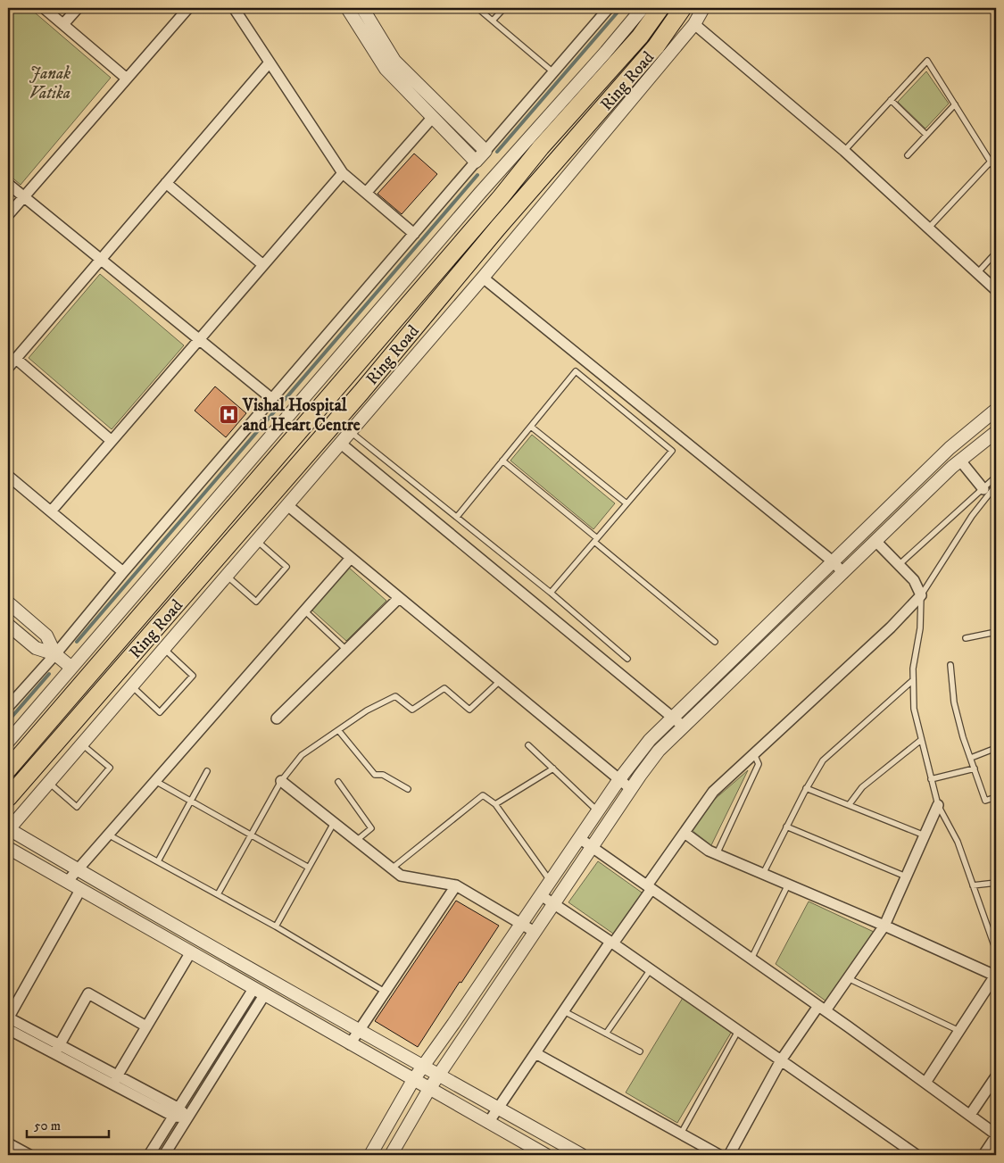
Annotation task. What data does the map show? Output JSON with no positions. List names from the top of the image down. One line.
{"streets":{"highway":["Ring Road"]},"parks":["Janak Vatika"],"places":{"hospital":["Vishal Hospital and Heart Centre"]},"scale_bar":"50 m"}
